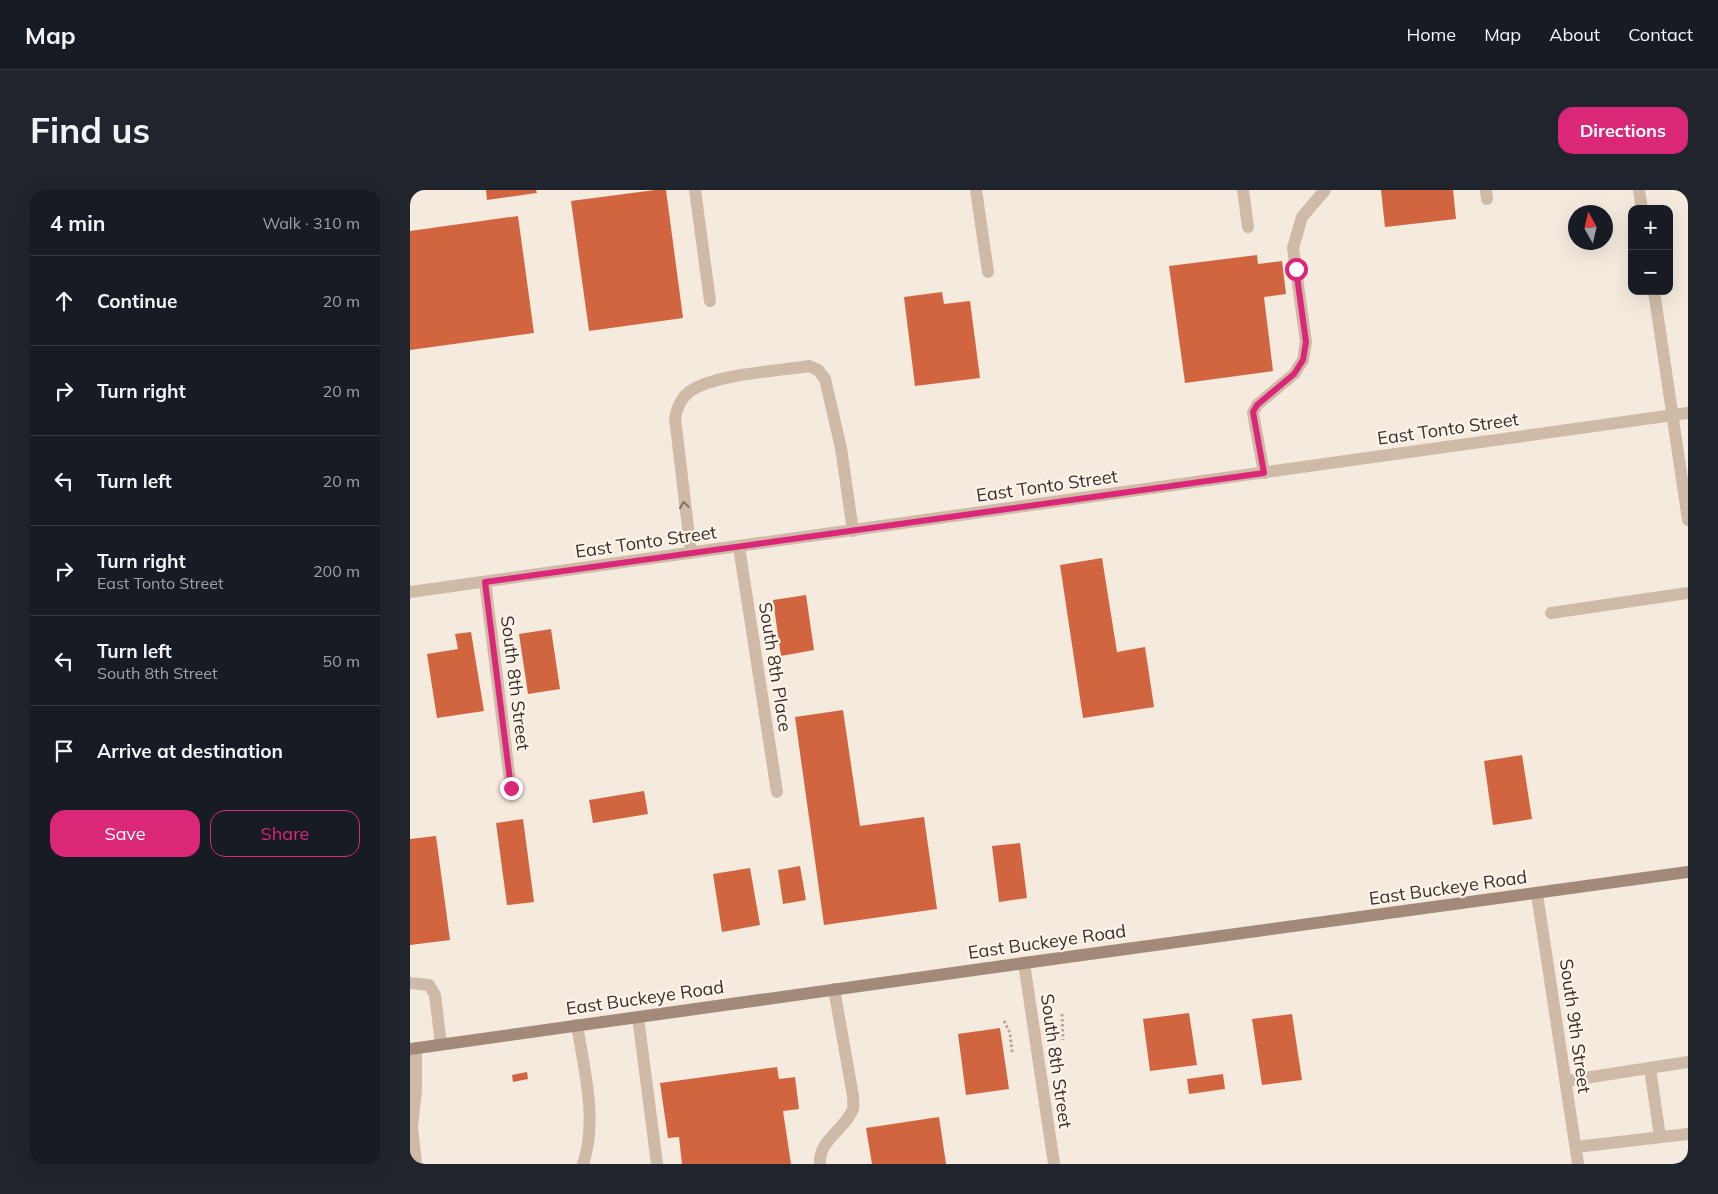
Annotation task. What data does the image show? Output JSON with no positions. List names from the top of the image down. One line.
{"streets":{"main road":["East Buckeye Road"],"street":["East Tonto Street","South 8th Place","South 8th Street","South 9th Street"]},"crossings":[["East Tonto Street","South 8th Place"],["East Tonto Street","South 8th Street"],["South 8th Street","East Buckeye Road"],["East Buckeye Road","South 9th Street"]],"north":"top","page":{"header":"Map","nav":["Home","Map","About","Contact"],"buttons":["Directions",["Save","Share"]],"title":"Find us","heading":["4 min","Walk · 310 m"],"map_buttons":["+","−"],"list":[["Continue","20 m"],["Turn right","20 m"],["Turn left","20 m"],["Turn right","East Tonto Street","200 m"],["Turn left","South 8th Street","50 m"],"Arrive at destination"]}}
